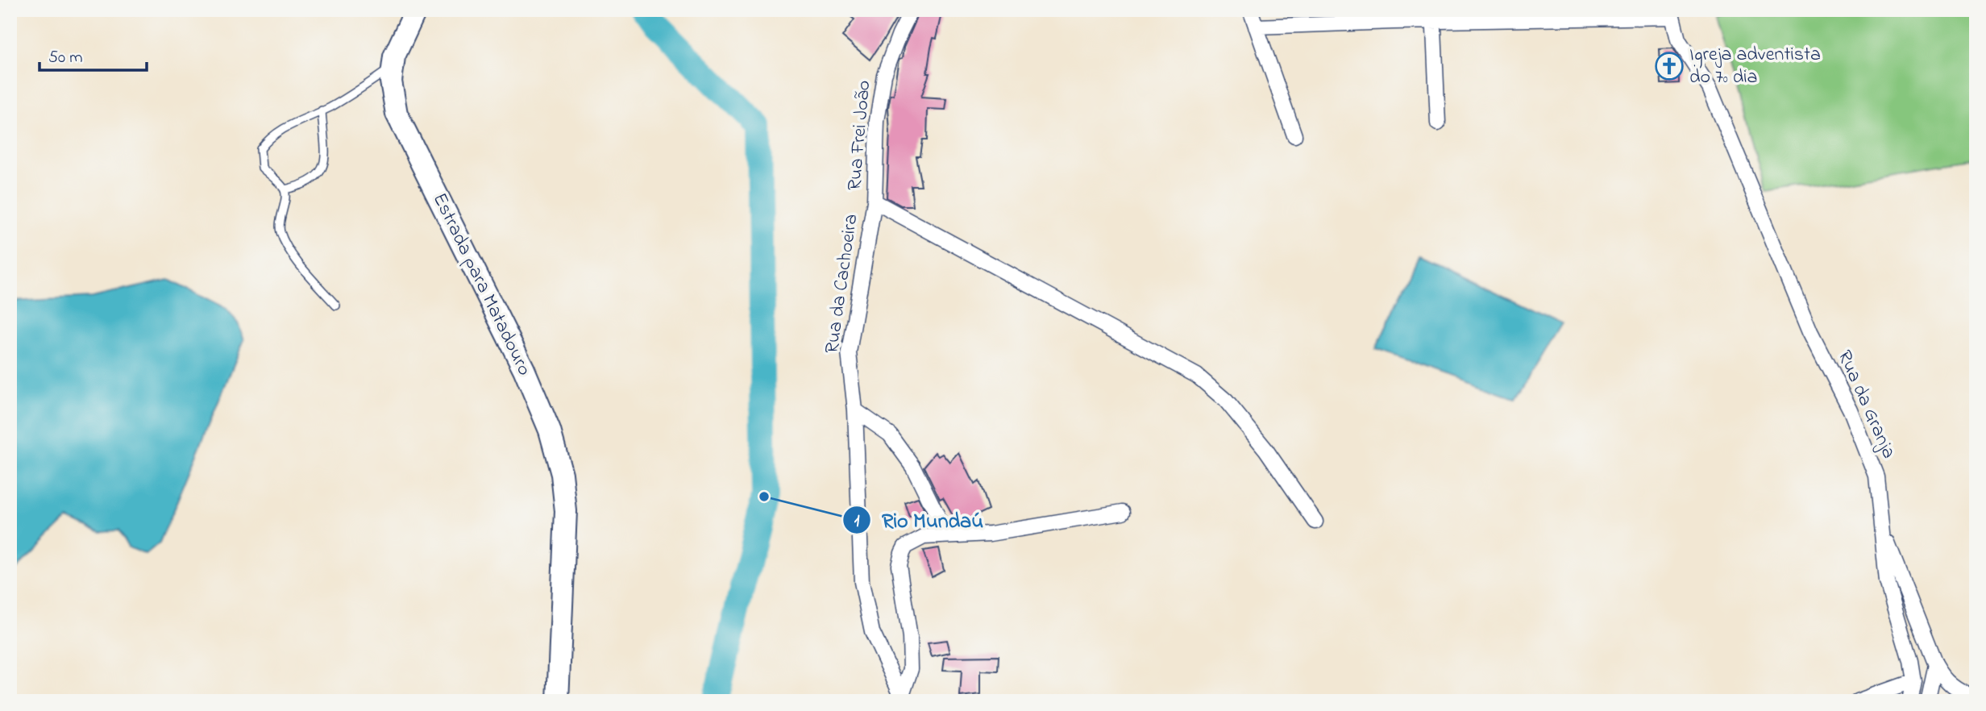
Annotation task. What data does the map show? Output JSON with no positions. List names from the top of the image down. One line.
{"streets":{"street":["Rua Frei João","Rua da Cachoeira","Estrada para Matadouro","Rua da Granja"]},"crossings":[["Rua Frei João","Rua da Cachoeira"]],"places":{"church":["Igreja adventista do 7º dia"],"other":["Rio Mundaú"]},"scale_bar":"50 m"}
